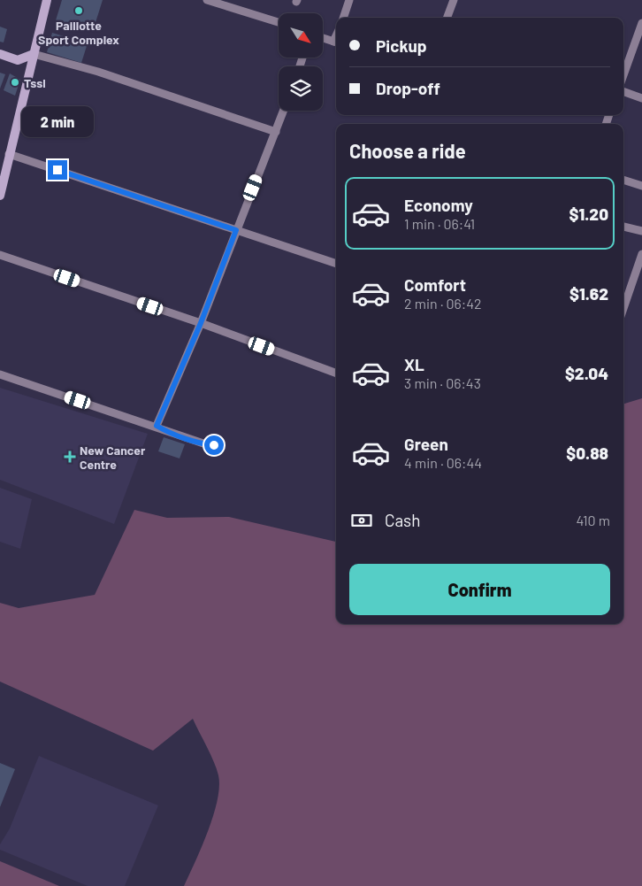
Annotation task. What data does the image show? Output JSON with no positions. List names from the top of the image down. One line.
{"places":{"other":["Paillotte Sport Complex","Tssl"],"health":["New Cancer Centre"]},"north":"bottom right","page":{"banner":["Pickup","Drop-off"],"bubble":"2 min","heading":"Choose a ride","list":[{"name":"Economy","note":"1 min · 06:41","value":"$1.20"},{"name":"Comfort","note":"2 min · 06:42","value":"$1.62"},{"name":"XL","note":"3 min · 06:43","value":"$2.04"},{"name":"Green","note":"4 min · 06:44","value":"$0.88"}],"pay":["Cash","410 m"],"buttons":"Confirm"}}
